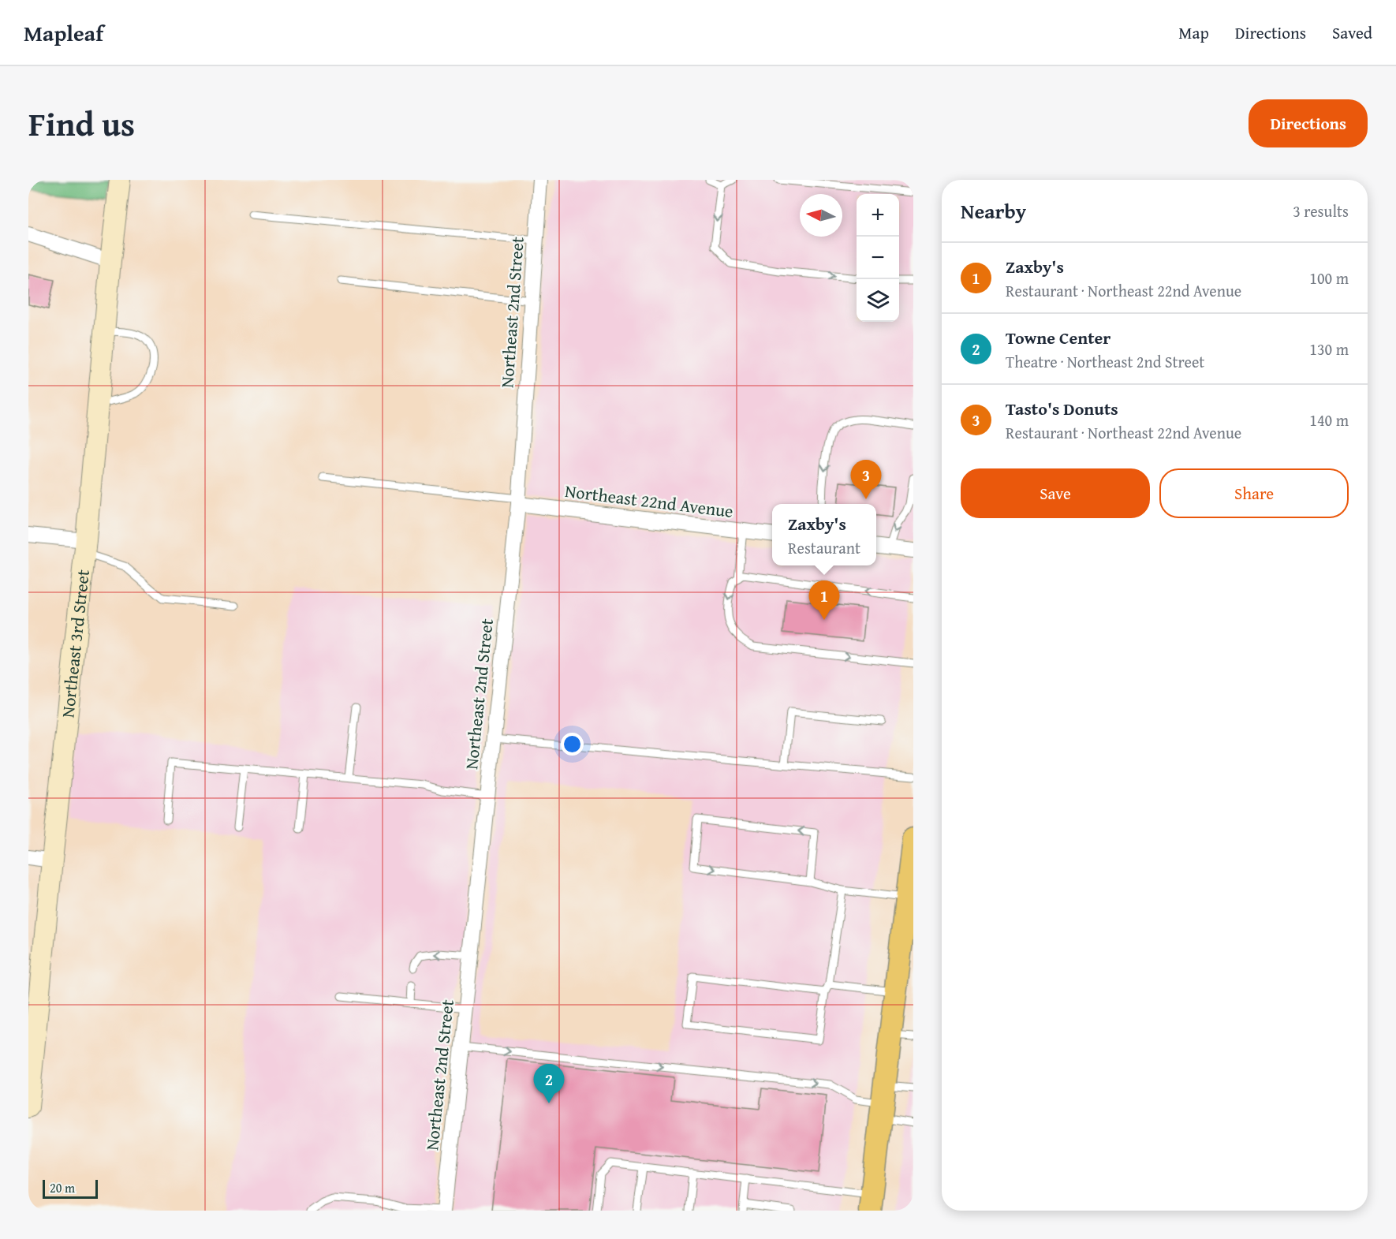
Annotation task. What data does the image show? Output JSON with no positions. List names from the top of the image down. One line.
{"streets":{"street":["Northeast 2nd Street","Northeast 22nd Avenue","Northeast 3rd Street"]},"crossings":[["Northeast 2nd Street","Northeast 22nd Avenue"]],"scale_bar":"20 m","north":"left","page":{"header":"Mapleaf","nav":["Map","Directions","Saved"],"title":"Find us","buttons":["Directions",["Save","Share"]],"heading":["Nearby","3 results"],"map_buttons":["+","−"],"list":[{"mark":"1","name":"Zaxby's","note":"Restaurant · Northeast 22nd Avenue","value":"100 m"},{"mark":"2","name":"Towne Center","note":"Theatre · Northeast 2nd Street","value":"130 m"},{"mark":"3","name":"Tasto's Donuts","note":"Restaurant · Northeast 22nd Avenue","value":"140 m"}],"pins":["3","1","2"],"popup":["Zaxby's","Restaurant"],"scale":"20 m"}}
